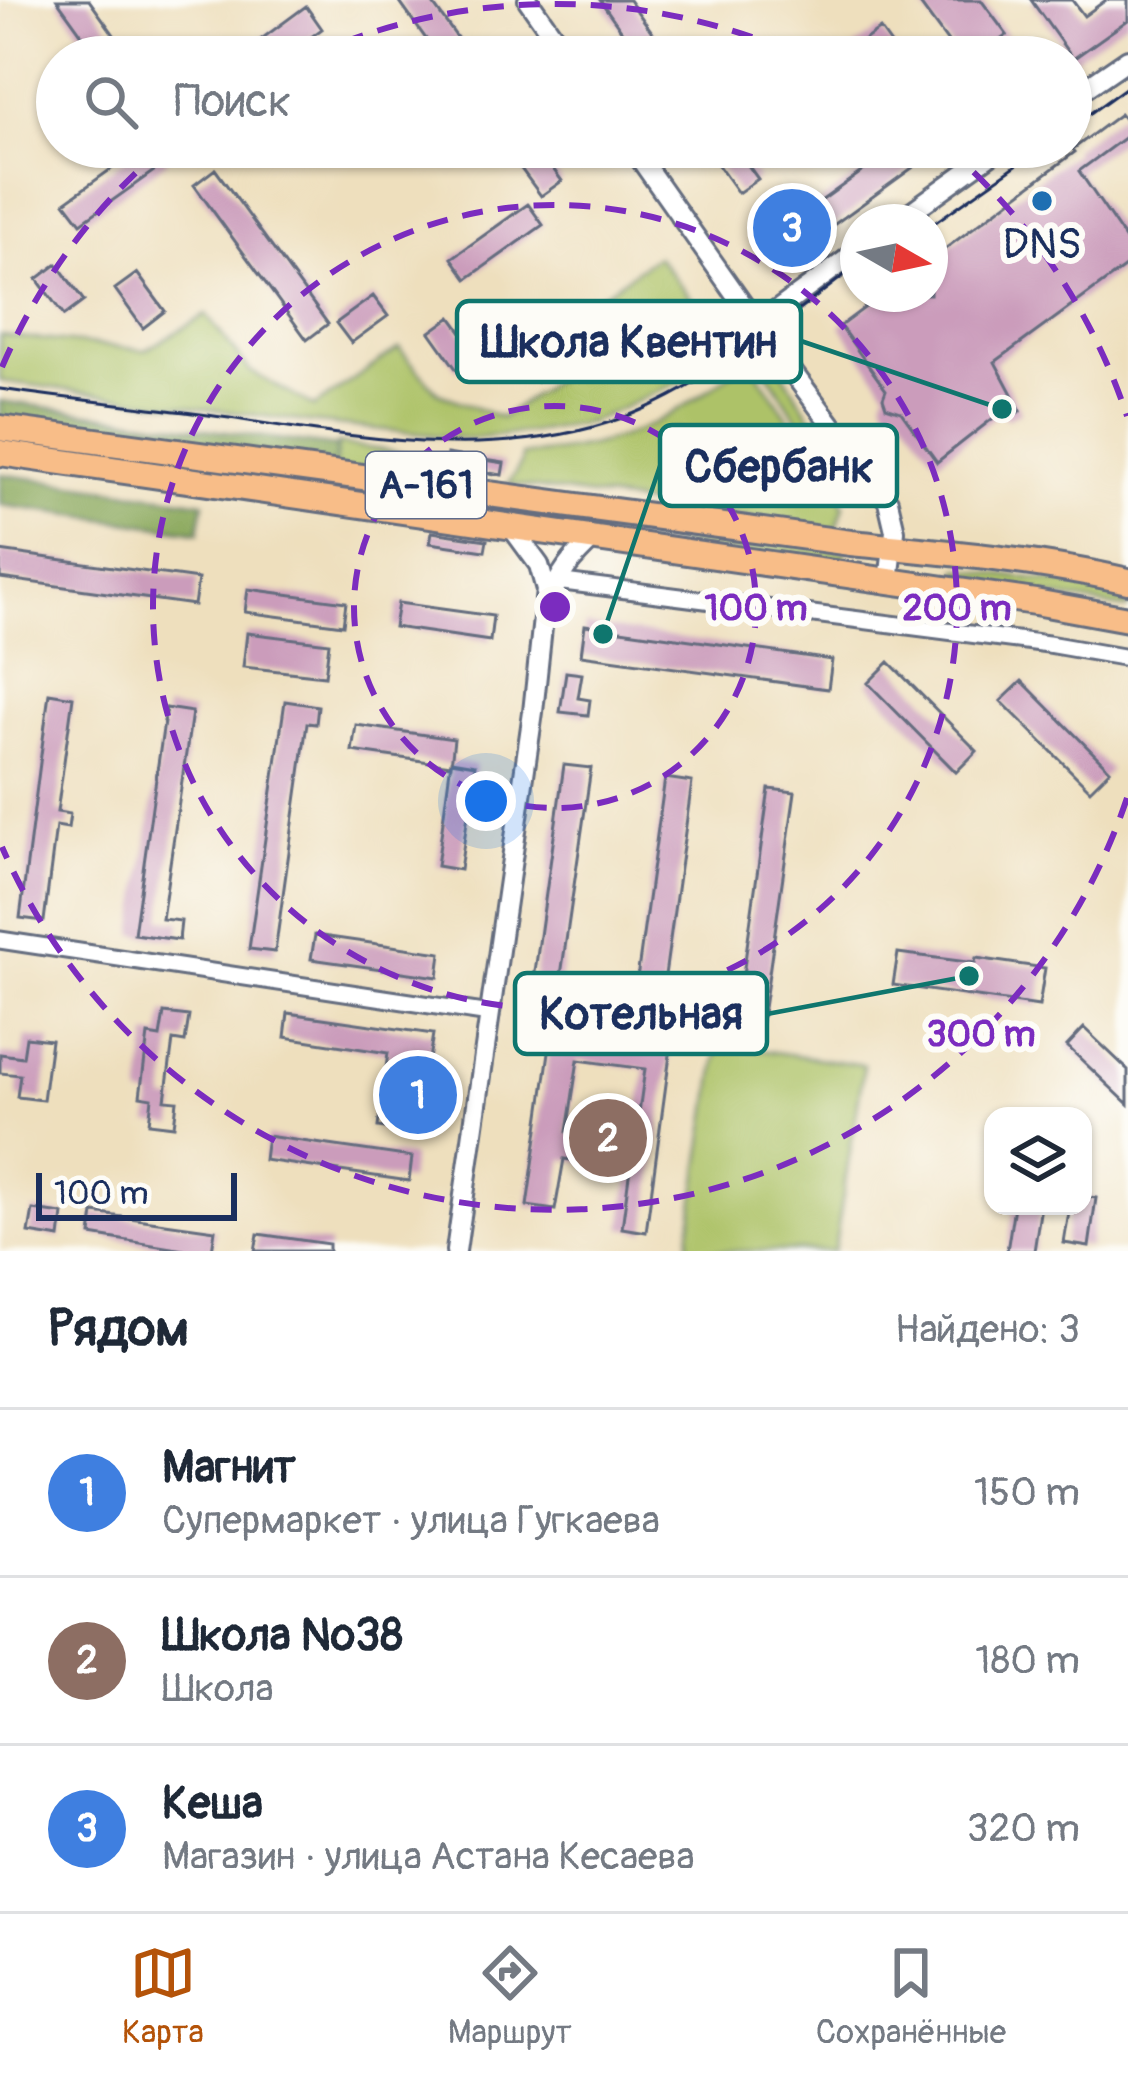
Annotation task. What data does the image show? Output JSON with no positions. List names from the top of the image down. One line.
{"streets":{"highway":["А-161"]},"places":["DNS","Школа Квентин","Сбербанк","Котельная"],"scale_bar":"100 m","north":"right","page":{"search":"Поиск","pins":["3","1","2"],"scale":"100 m","heading":["Рядом","Найдено: 3"],"list":[{"mark":"1","name":"Магнит","note":"Супермаркет · улица Гугкаева","value":"150 m"},{"mark":"2","name":"Школа №38","note":"Школа","value":"180 m"},{"mark":"3","name":"Кеша","note":"Магазин · улица Астана Кесаева","value":"320 m"}],"nav":["Карта","Маршрут","Сохранённые"]},"rings":["100 m","200 m","300 m"]}
